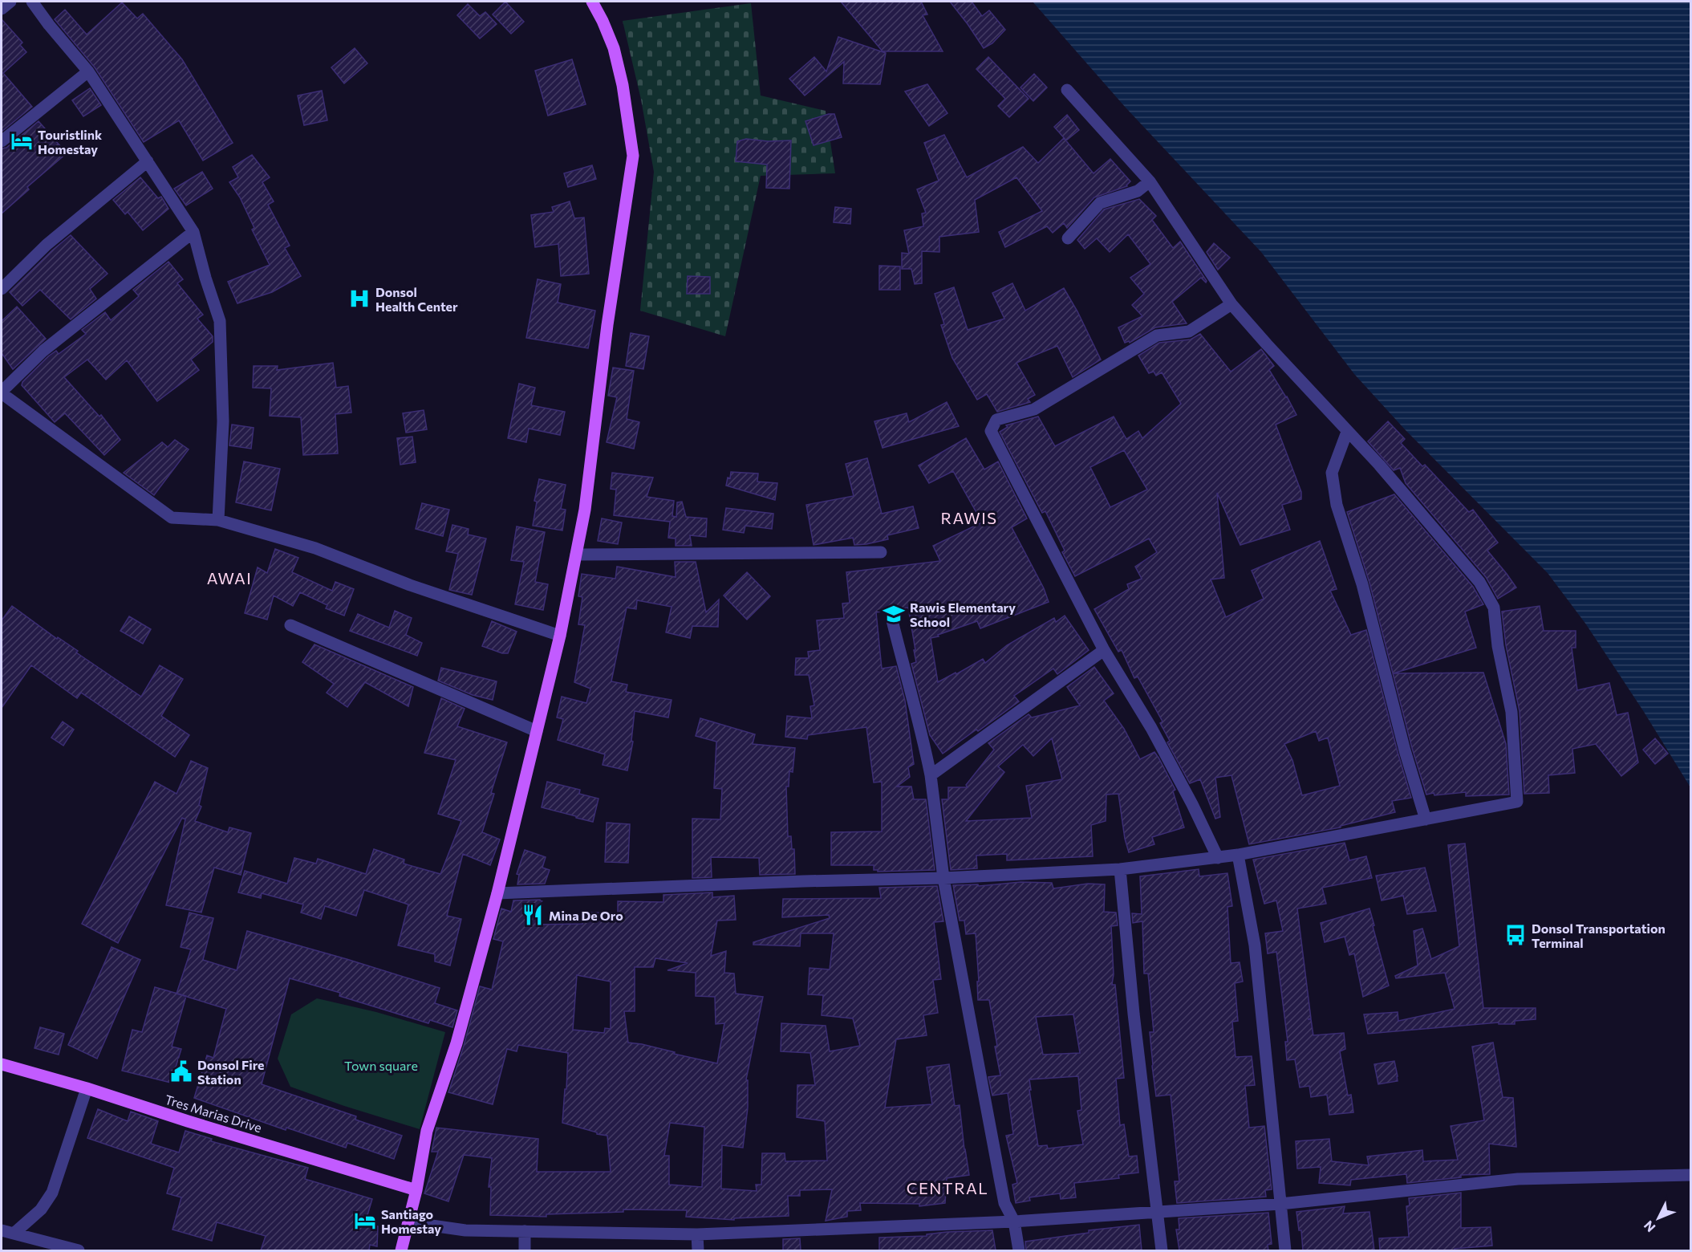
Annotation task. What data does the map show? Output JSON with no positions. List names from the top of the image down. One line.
{"streets":{"main road":["Tres Marias Drive"]},"districts":["RAWIS","AWAI","CENTRAL"],"parks":["Town square"],"places":{"hotel":["Touristlink Homestay","Santiago Homestay"],"hospital":["Donsol Health Center"],"school or university":["Rawis Elementary School"],"restaurant":["Mina De Oro"],"bus stop":["Donsol Transportation Terminal"],"public building":["Donsol Fire Station"]},"north":"bottom left"}
